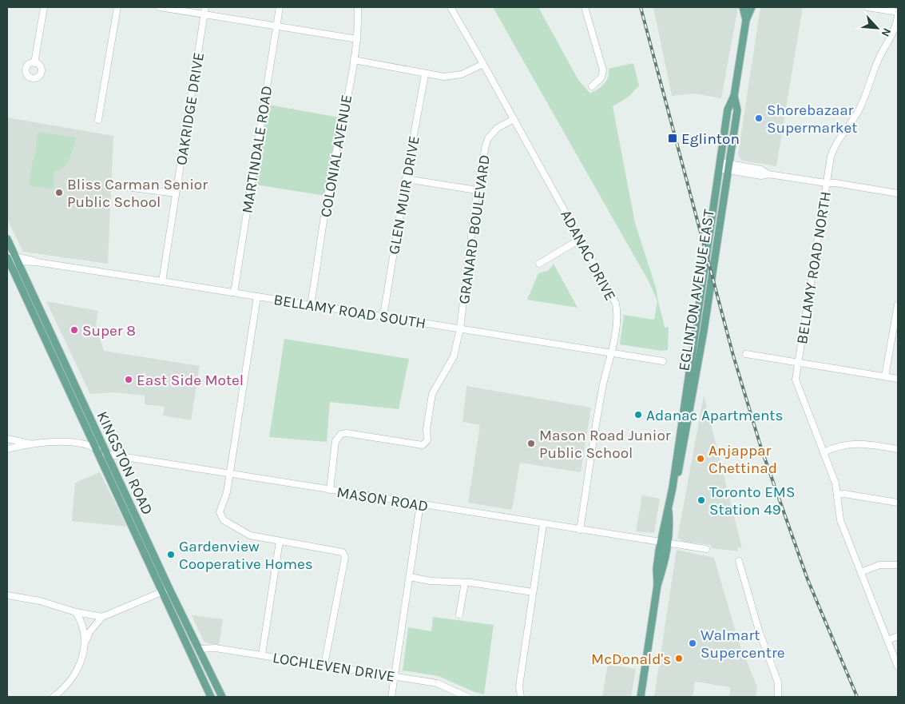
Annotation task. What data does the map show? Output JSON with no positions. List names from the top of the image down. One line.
{"streets":{"main road":["EGLINTON AVENUE EAST","KINGSTON ROAD"],"street":["OAKRIDGE DRIVE","MARTINDALE ROAD","COLONIAL AVENUE","GLEN MUIR DRIVE","GRANARD BOULEVARD","ADANAC DRIVE","BELLAMY ROAD NORTH","BELLAMY ROAD SOUTH","MASON ROAD","LOCHLEVEN DRIVE"]},"crossings":[["OAKRIDGE DRIVE","BELLAMY ROAD SOUTH"],["MARTINDALE ROAD","BELLAMY ROAD SOUTH"],["COLONIAL AVENUE","BELLAMY ROAD SOUTH"],["GLEN MUIR DRIVE","BELLAMY ROAD SOUTH"],["GRANARD BOULEVARD","ADANAC DRIVE"],["GRANARD BOULEVARD","BELLAMY ROAD SOUTH"],["GRANARD BOULEVARD","MASON ROAD"],["ADANAC DRIVE","BELLAMY ROAD SOUTH"],["ADANAC DRIVE","MASON ROAD"],["BELLAMY ROAD NORTH","EGLINTON AVENUE EAST"],["EGLINTON AVENUE EAST","MASON ROAD"],["BELLAMY ROAD SOUTH","KINGSTON ROAD"],["KINGSTON ROAD","MASON ROAD"],["KINGSTON ROAD","LOCHLEVEN DRIVE"]],"places":{"other":["Shorebazaar Supermarket","Bliss Carman Senior Public School","Super 8","East Side Motel","Adanac Apartments","Mason Road Junior Public School","Anjappar Chettinad","Toronto EMS Station 49","Gardenview Cooperative Homes","Walmart Supercentre","McDonald's"],"transit":["Eglinton"]},"north":"bottom right"}
